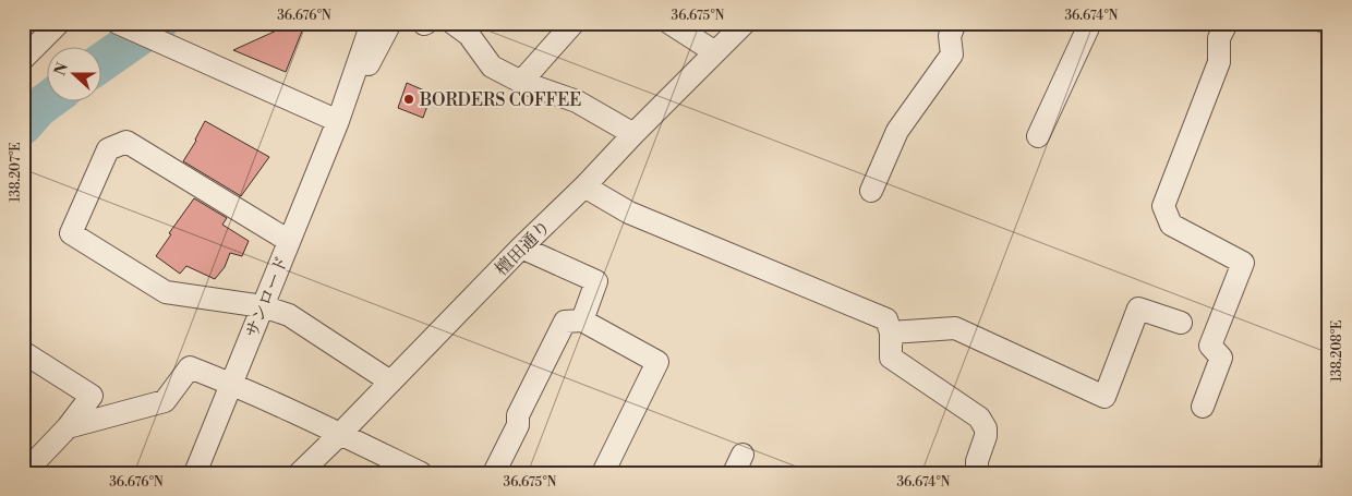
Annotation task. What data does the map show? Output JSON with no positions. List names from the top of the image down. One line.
{"streets":{"street":["檀田通り","サンロード"]},"places":["BORDERS COFFEE"],"north":"left","coordinates":["36.676°N","36.675°N","36.674°N","138.207°E","138.208°E"]}
